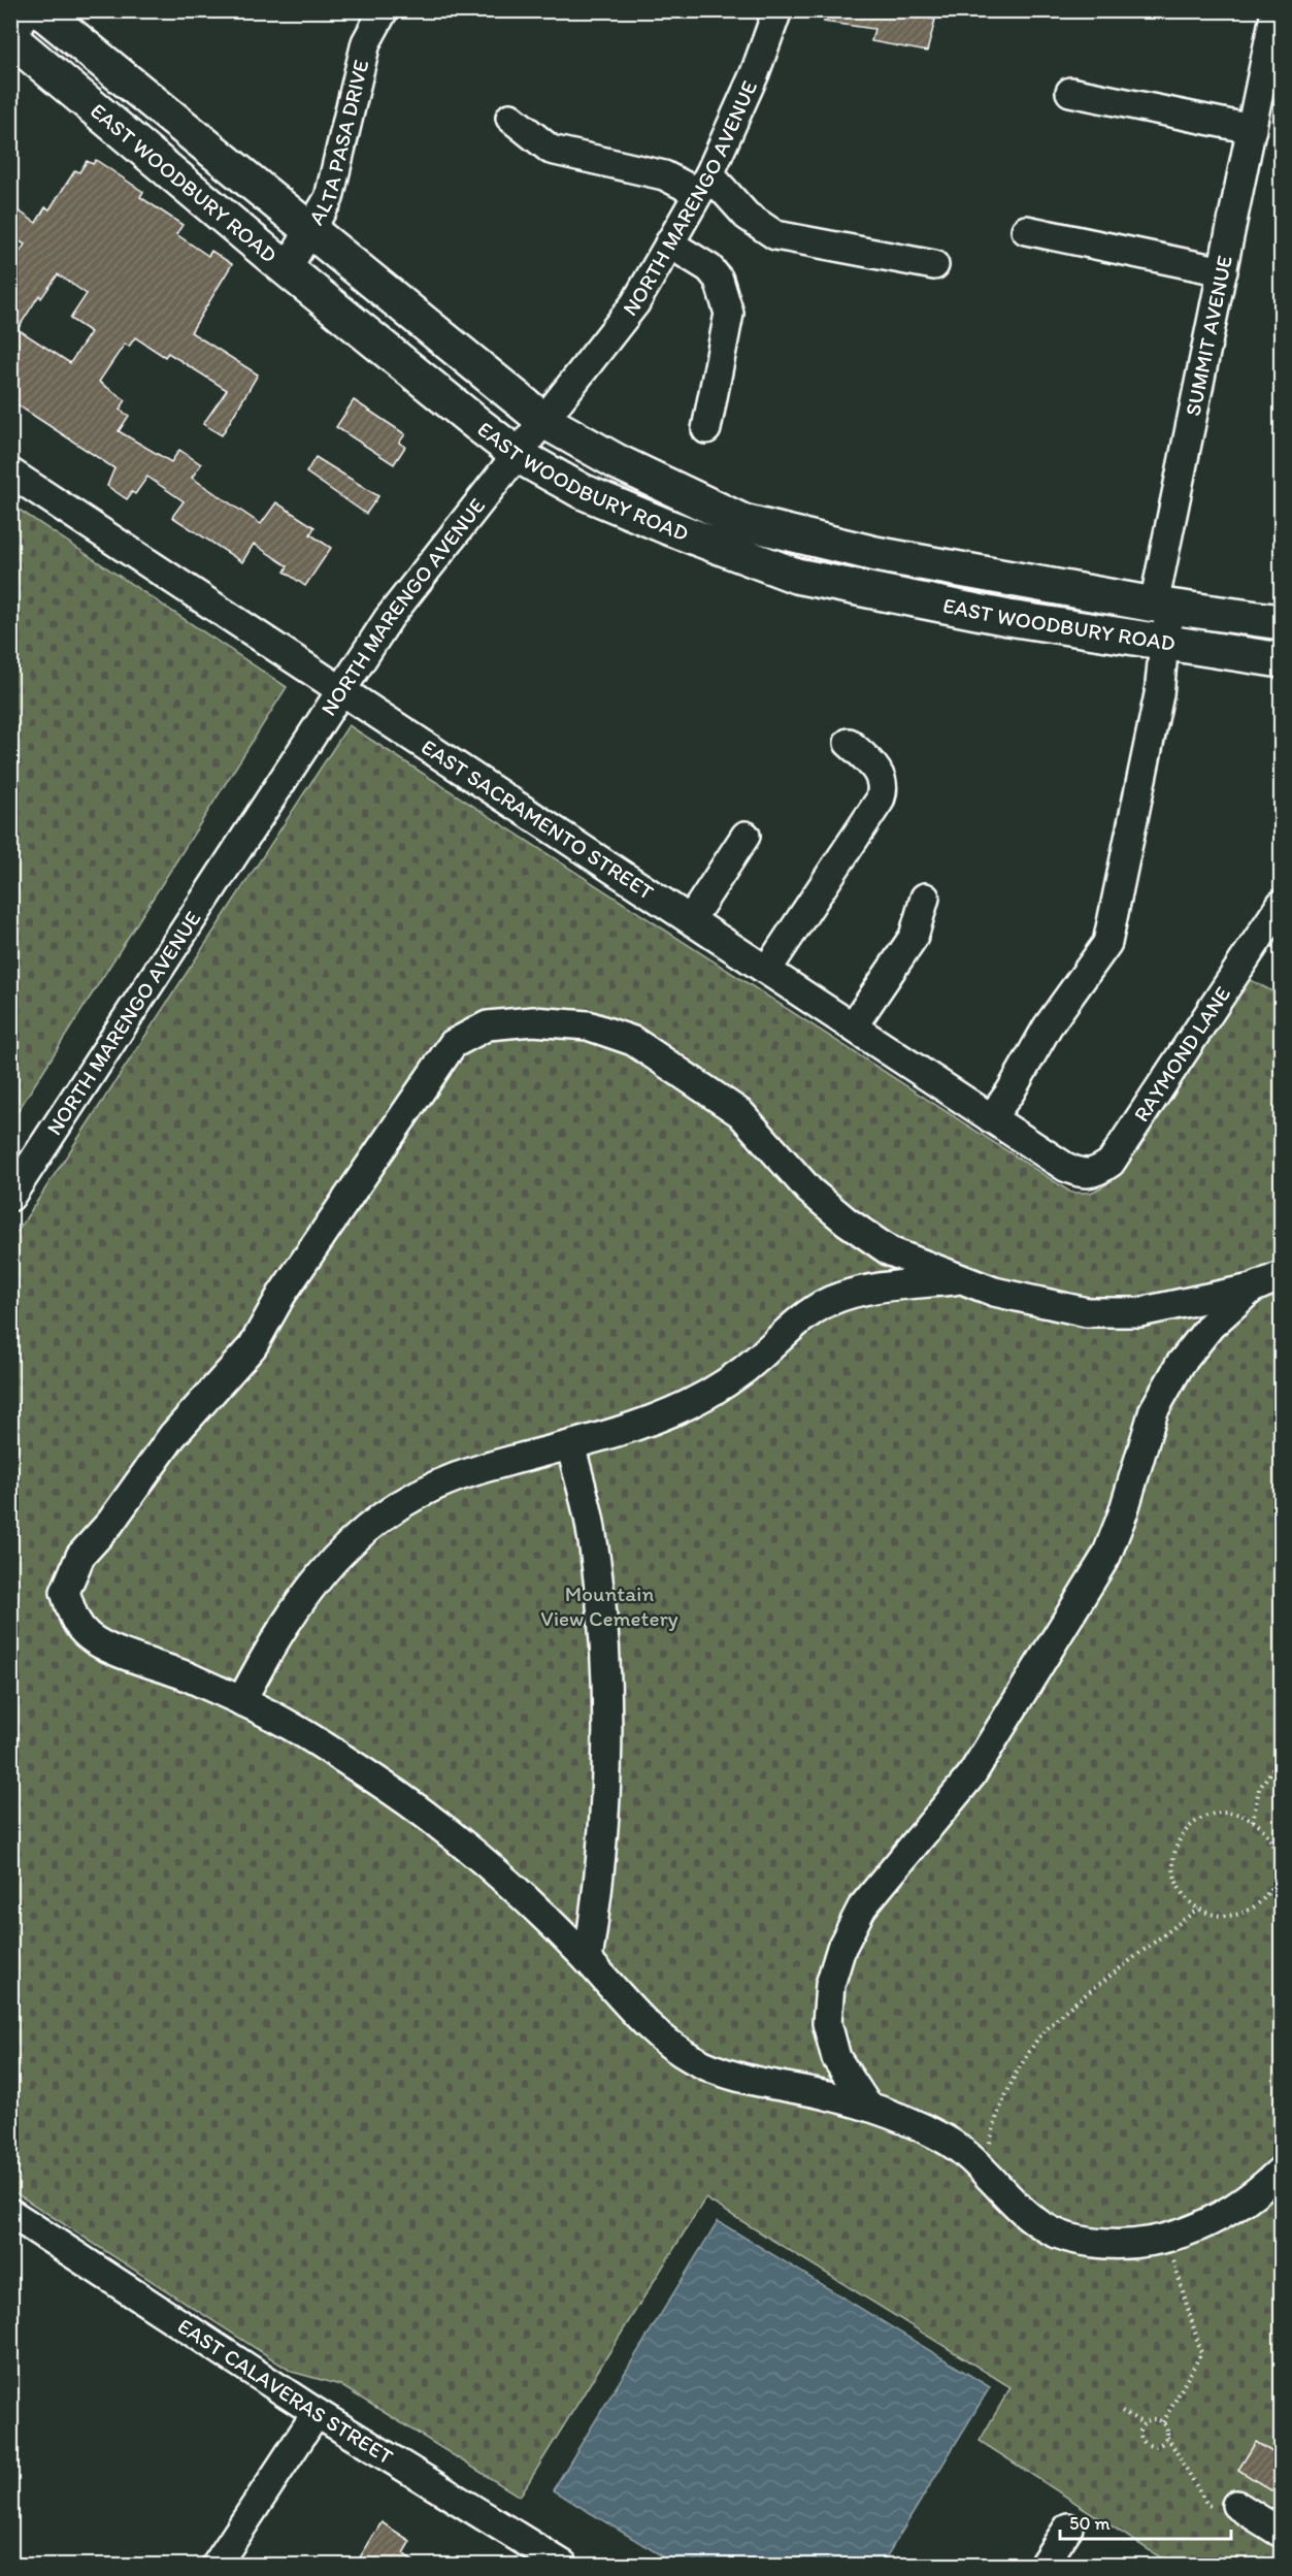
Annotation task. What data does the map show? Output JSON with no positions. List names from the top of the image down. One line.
{"streets":{"main road":["EAST WOODBURY ROAD"],"street":["ALTA PASA DRIVE","NORTH MARENGO AVENUE","SUMMIT AVENUE","EAST SACRAMENTO STREET","RAYMOND LANE","EAST CALAVERAS STREET"]},"crossings":[["ALTA PASA DRIVE","EAST WOODBURY ROAD"],["EAST WOODBURY ROAD","NORTH MARENGO AVENUE"],["EAST WOODBURY ROAD","SUMMIT AVENUE"],["NORTH MARENGO AVENUE","EAST SACRAMENTO STREET"],["SUMMIT AVENUE","EAST SACRAMENTO STREET"],["EAST SACRAMENTO STREET","RAYMOND LANE"]],"parks":["Mountain View Cemetery"],"scale_bar":"50 m"}
